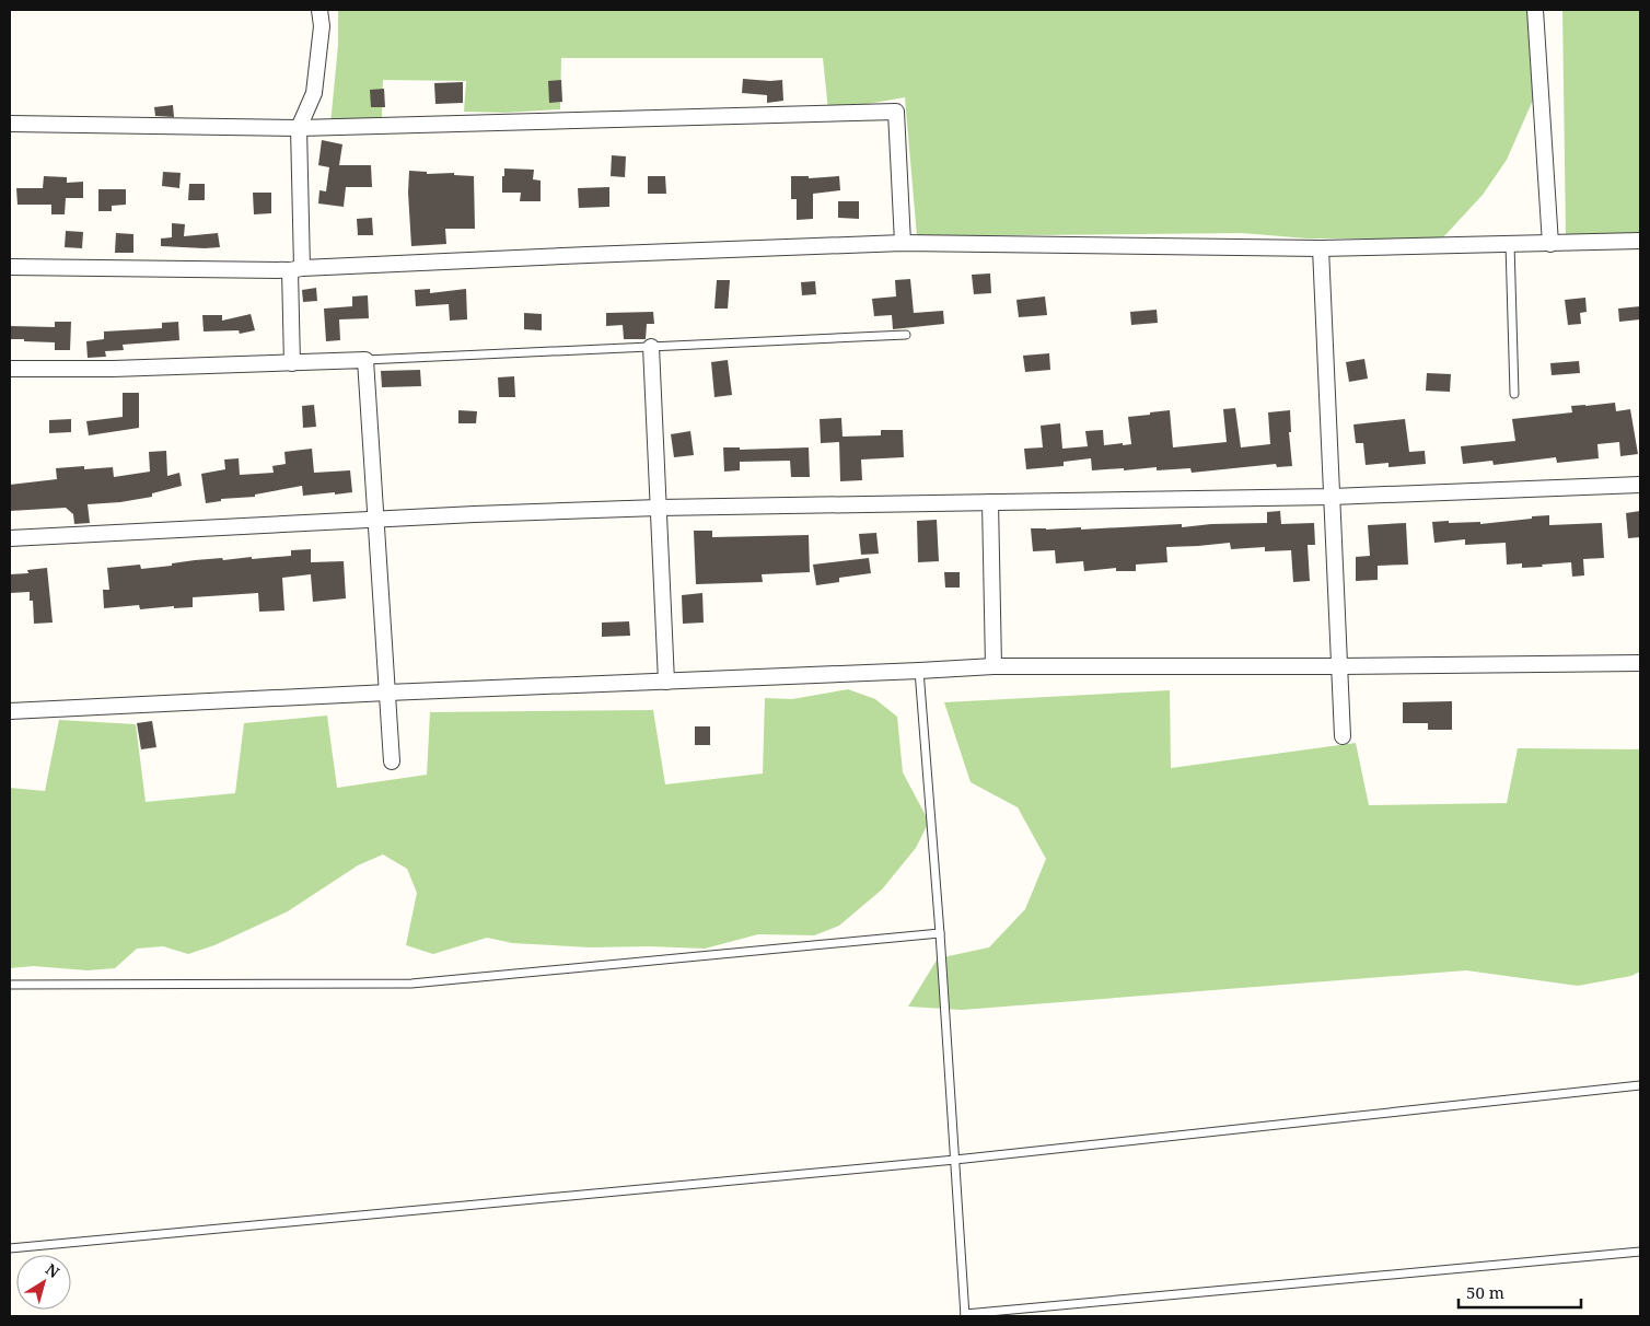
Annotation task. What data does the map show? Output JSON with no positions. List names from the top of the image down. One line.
{"scale_bar":"50 m","north":"top right"}
